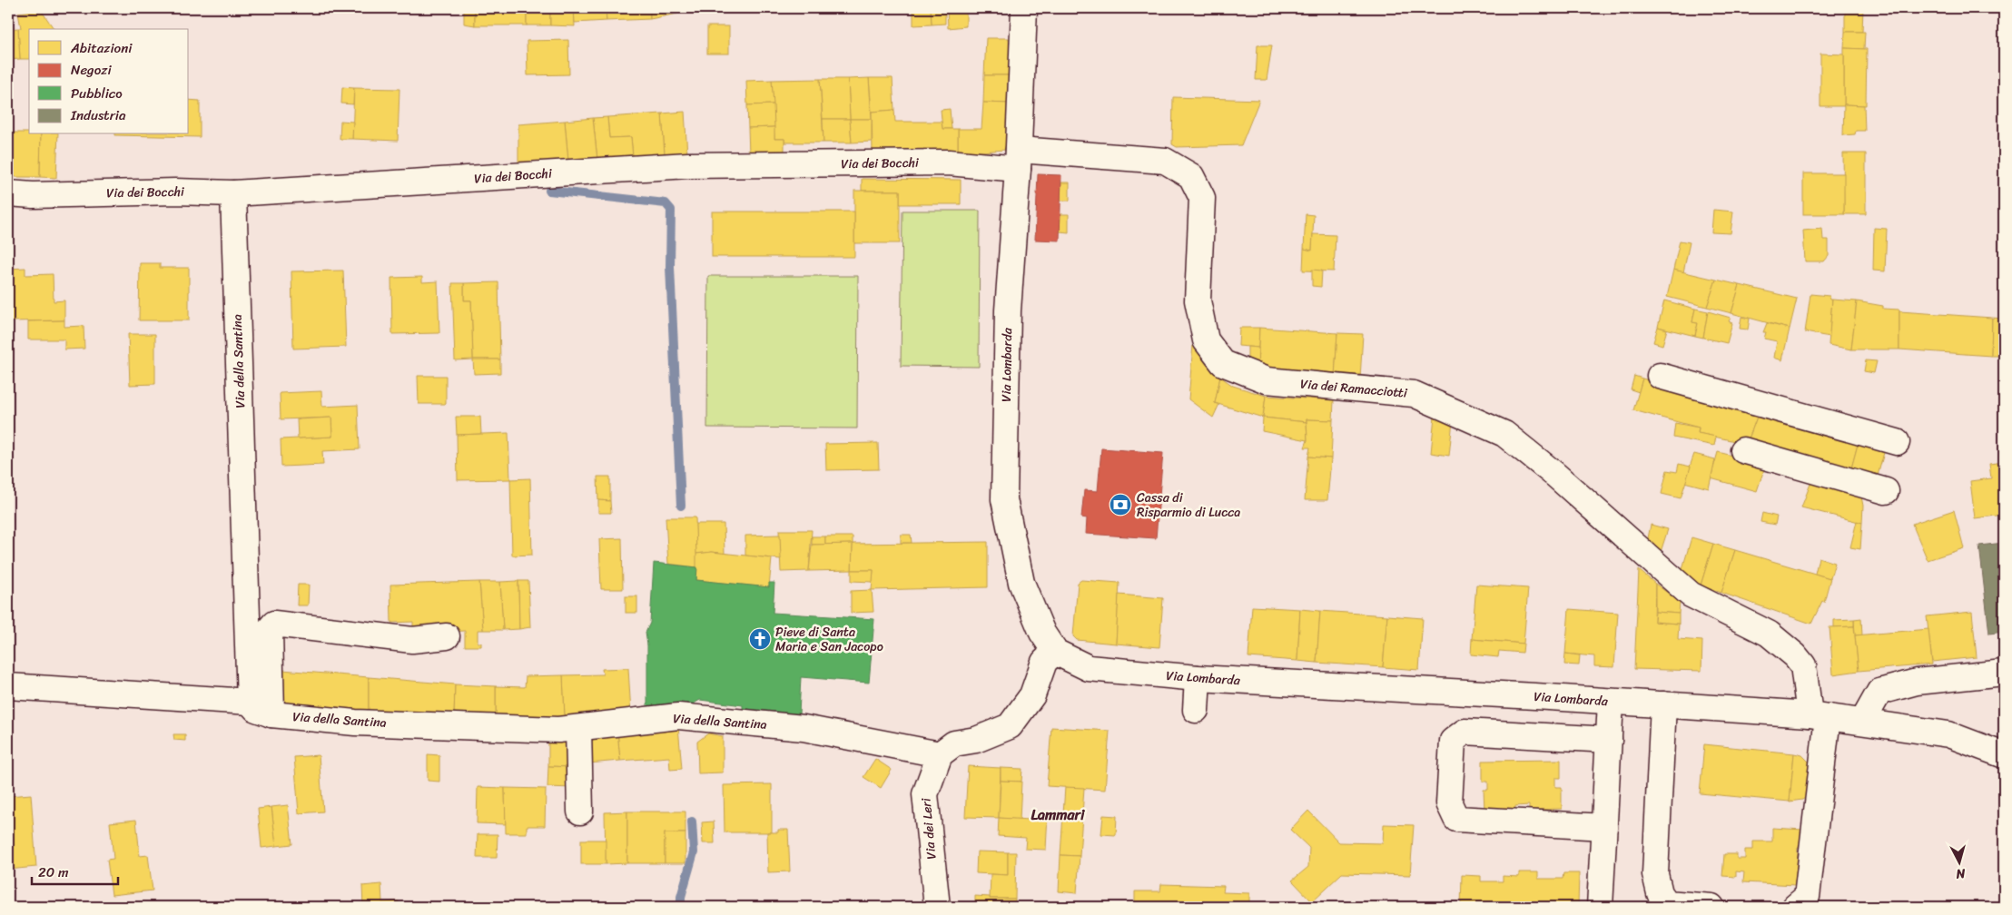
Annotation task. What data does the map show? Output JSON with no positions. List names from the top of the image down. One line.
{"streets":{"street":["Via dei Bocchi","Via della Santina","Via Lombarda","Via dei Ramacciotti","Via dei Leri"]},"crossings":[["Via dei Bocchi","Via della Santina"],["Via dei Bocchi","Via Lombarda"],["Via dei Bocchi","Via dei Ramacciotti"],["Via della Santina","Via dei Leri"],["Via Lombarda","Via dei Ramacciotti"]],"districts":["Lammari"],"places":{"bank":["Cassa di Risparmio di Lucca"],"church":["Pieve di Santa Maria e San Jacopo"]},"legend":["Abitazioni","Negozi","Pubblico","Industria"],"scale_bar":"20 m","north":"bottom"}
